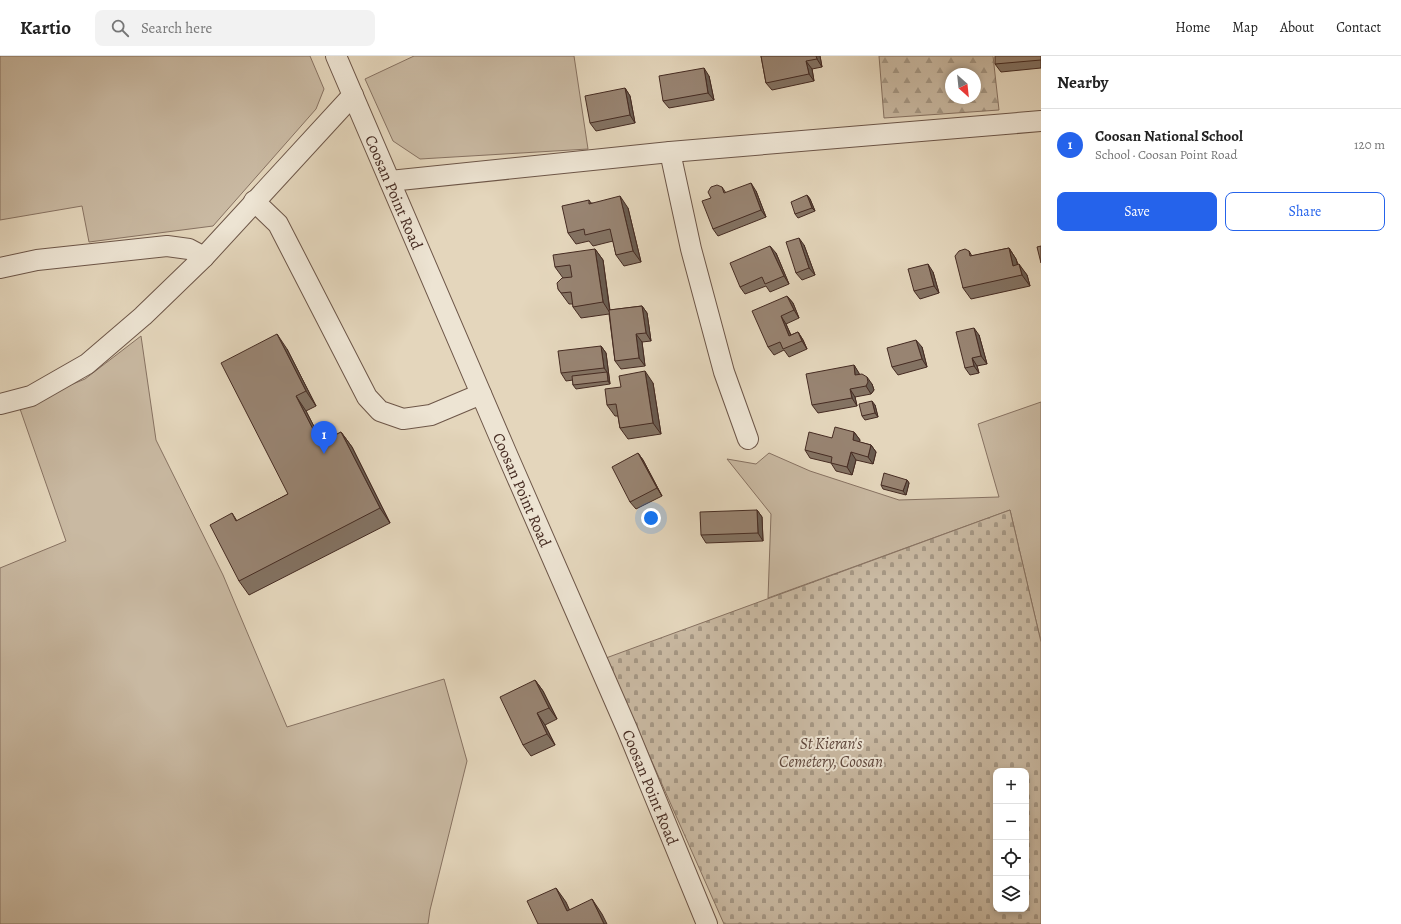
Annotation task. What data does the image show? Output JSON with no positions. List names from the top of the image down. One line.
{"streets":{"street":["Coosan Point Road"]},"parks":["St Kieran's Cemetery, Coosan"],"north":"bottom right","page":{"header":"Kartio","search":"Search here","nav":["Home","Map","About","Contact"],"heading":"Nearby","list":[{"mark":"1","name":"Coosan National School","note":"School · Coosan Point Road","value":"120 m"}],"buttons":["Save","Share"],"pins":"1","map_buttons":["+","−"]}}
